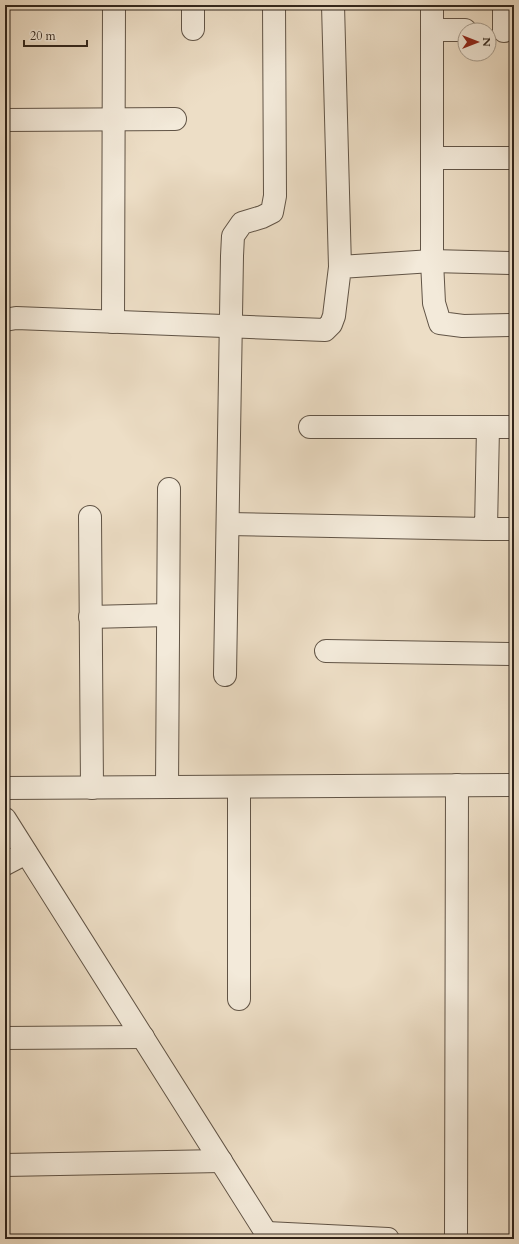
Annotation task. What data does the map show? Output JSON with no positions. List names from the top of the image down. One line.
{"scale_bar":"20 m","north":"right"}
